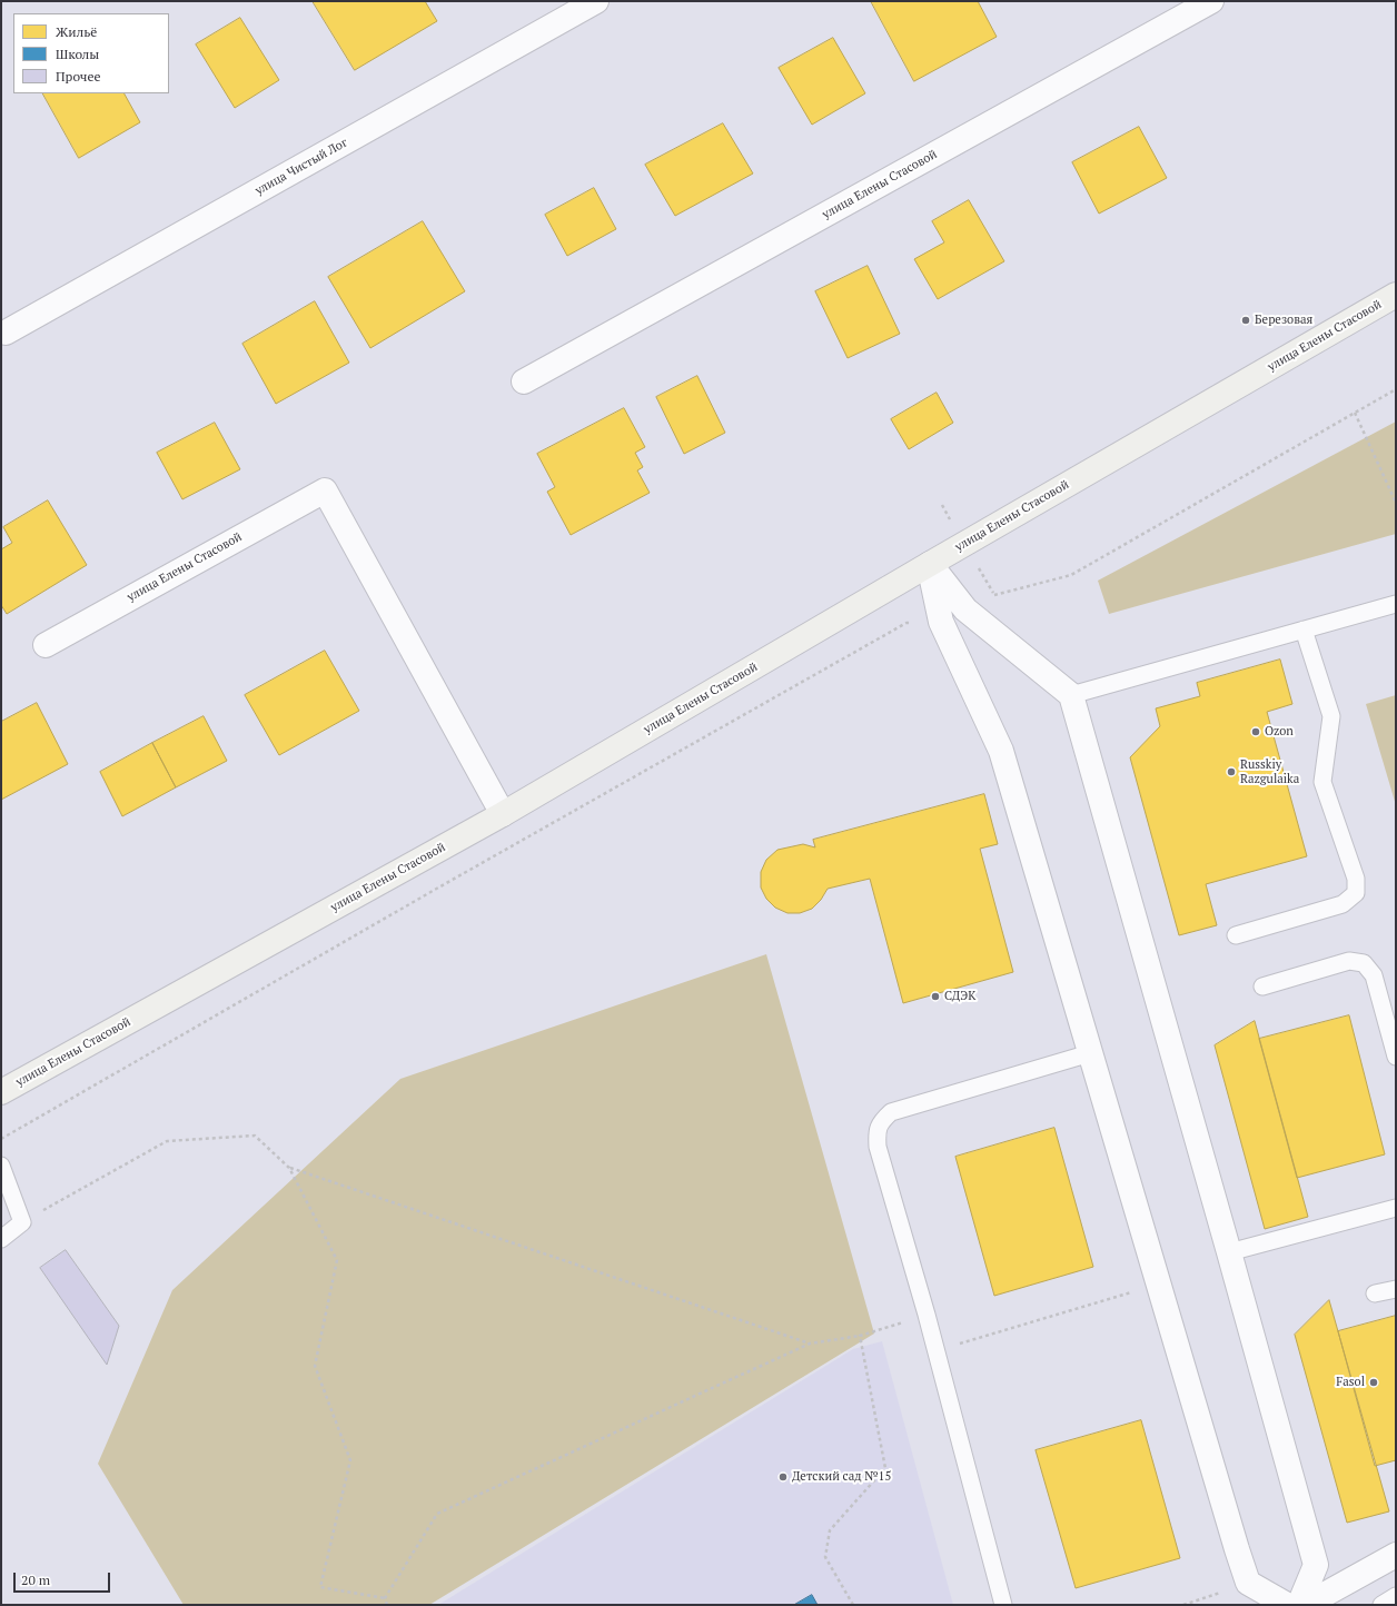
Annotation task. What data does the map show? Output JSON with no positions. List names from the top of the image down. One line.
{"streets":{"main road":["улица Елены Стасовой"],"street":["улица Чистый Лог"]},"places":["Березовая","Ozon","Russkiy Razgulaika","СДЭК","Fasol","Детский сад №15"],"legend":["Жильё","Школы","Прочее"],"scale_bar":"20 m"}
